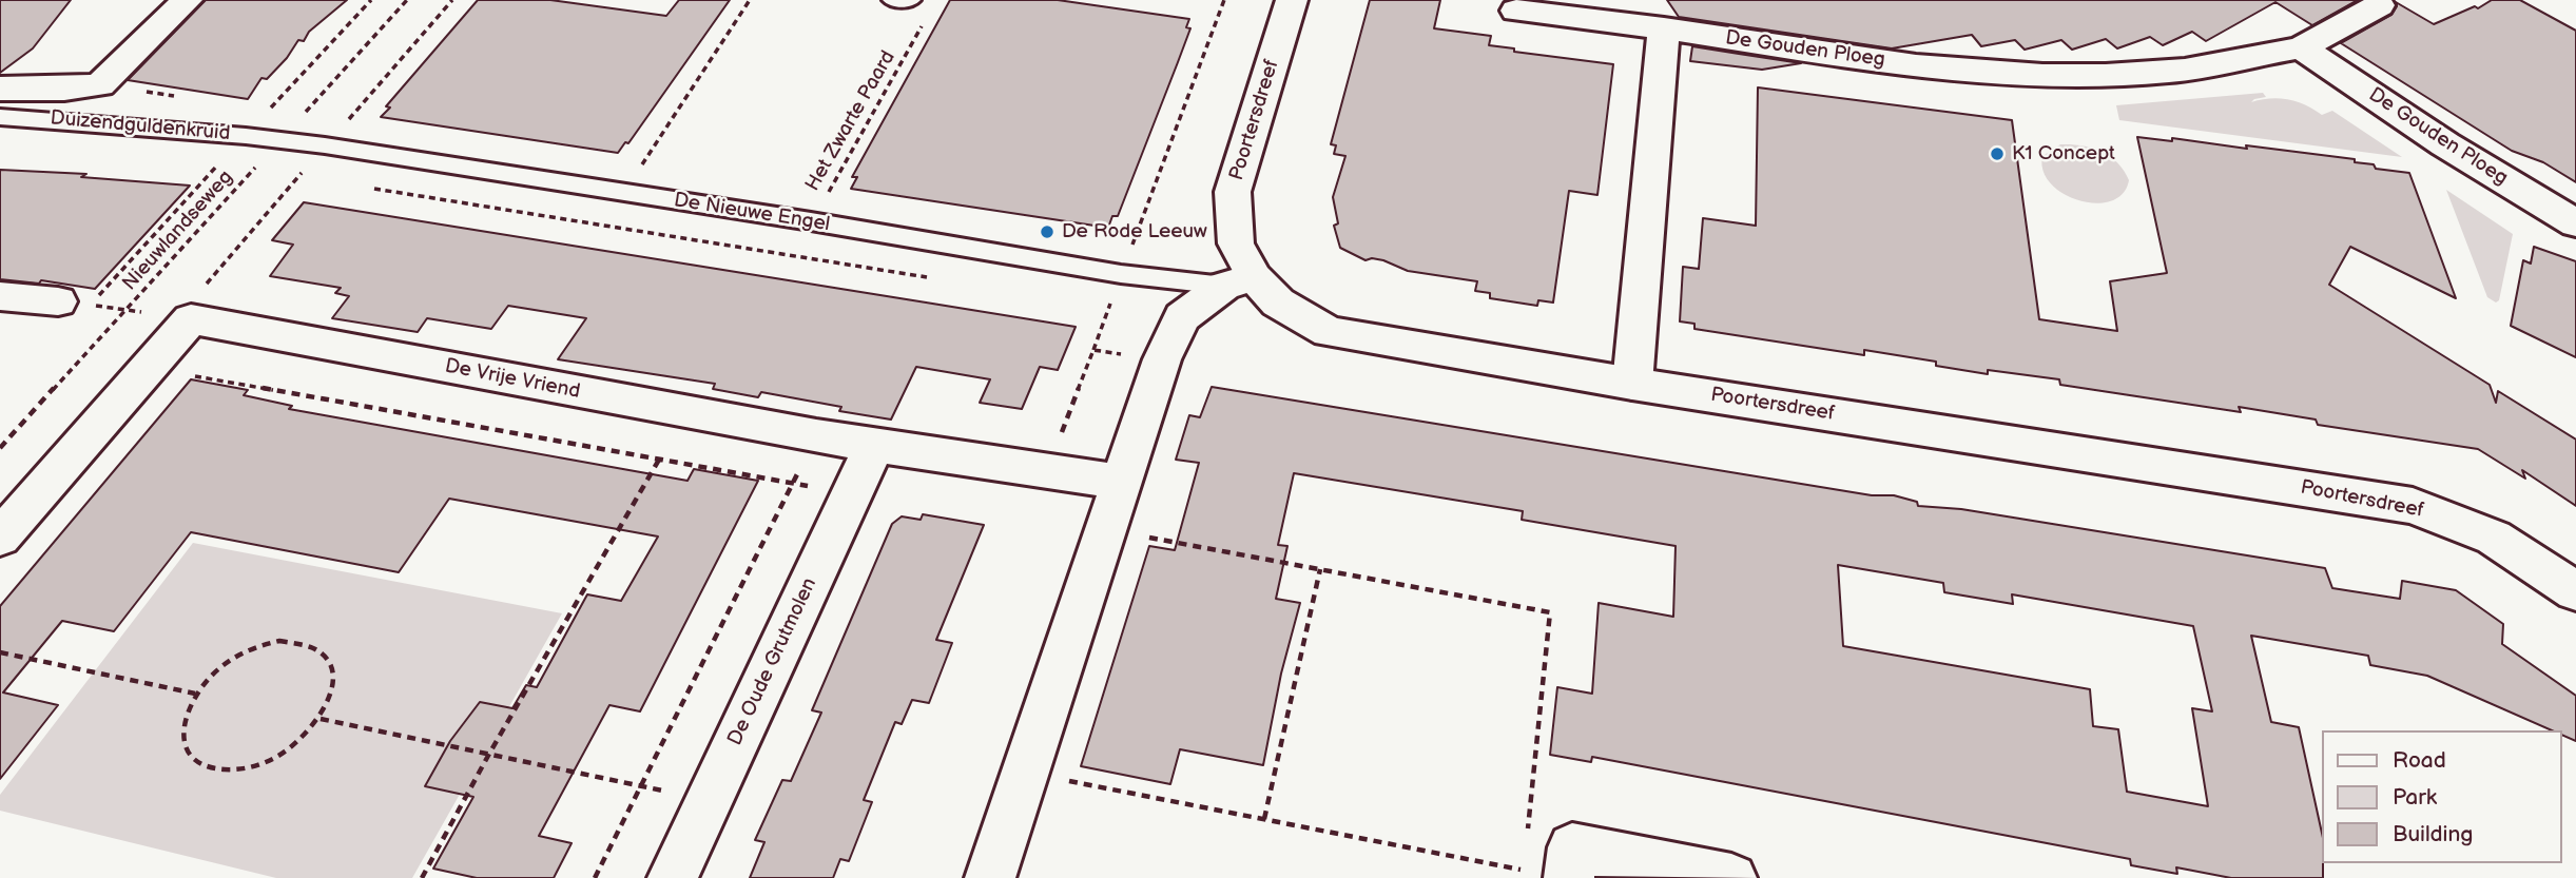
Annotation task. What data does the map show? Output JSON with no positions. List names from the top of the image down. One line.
{"streets":{"street":["De Gouden Ploeg","Poortersdreef","De Vrije Vriend","De Oude Grutmolen"],"lane":["Duizendguldenkruid","De Nieuwe Engel"],"path":["Het Zwarte Paard","Nieuwlandseweg"]},"crossings":[["Poortersdreef","De Nieuwe Engel"],["Het Zwarte Paard","De Nieuwe Engel"],["Duizendguldenkruid","De Nieuwe Engel"],["Duizendguldenkruid","Nieuwlandseweg"],["De Nieuwe Engel","Nieuwlandseweg"],["De Vrije Vriend","De Oude Grutmolen"]],"places":["K1 Concept","De Rode Leeuw"],"legend":["Road","Park","Building"]}
